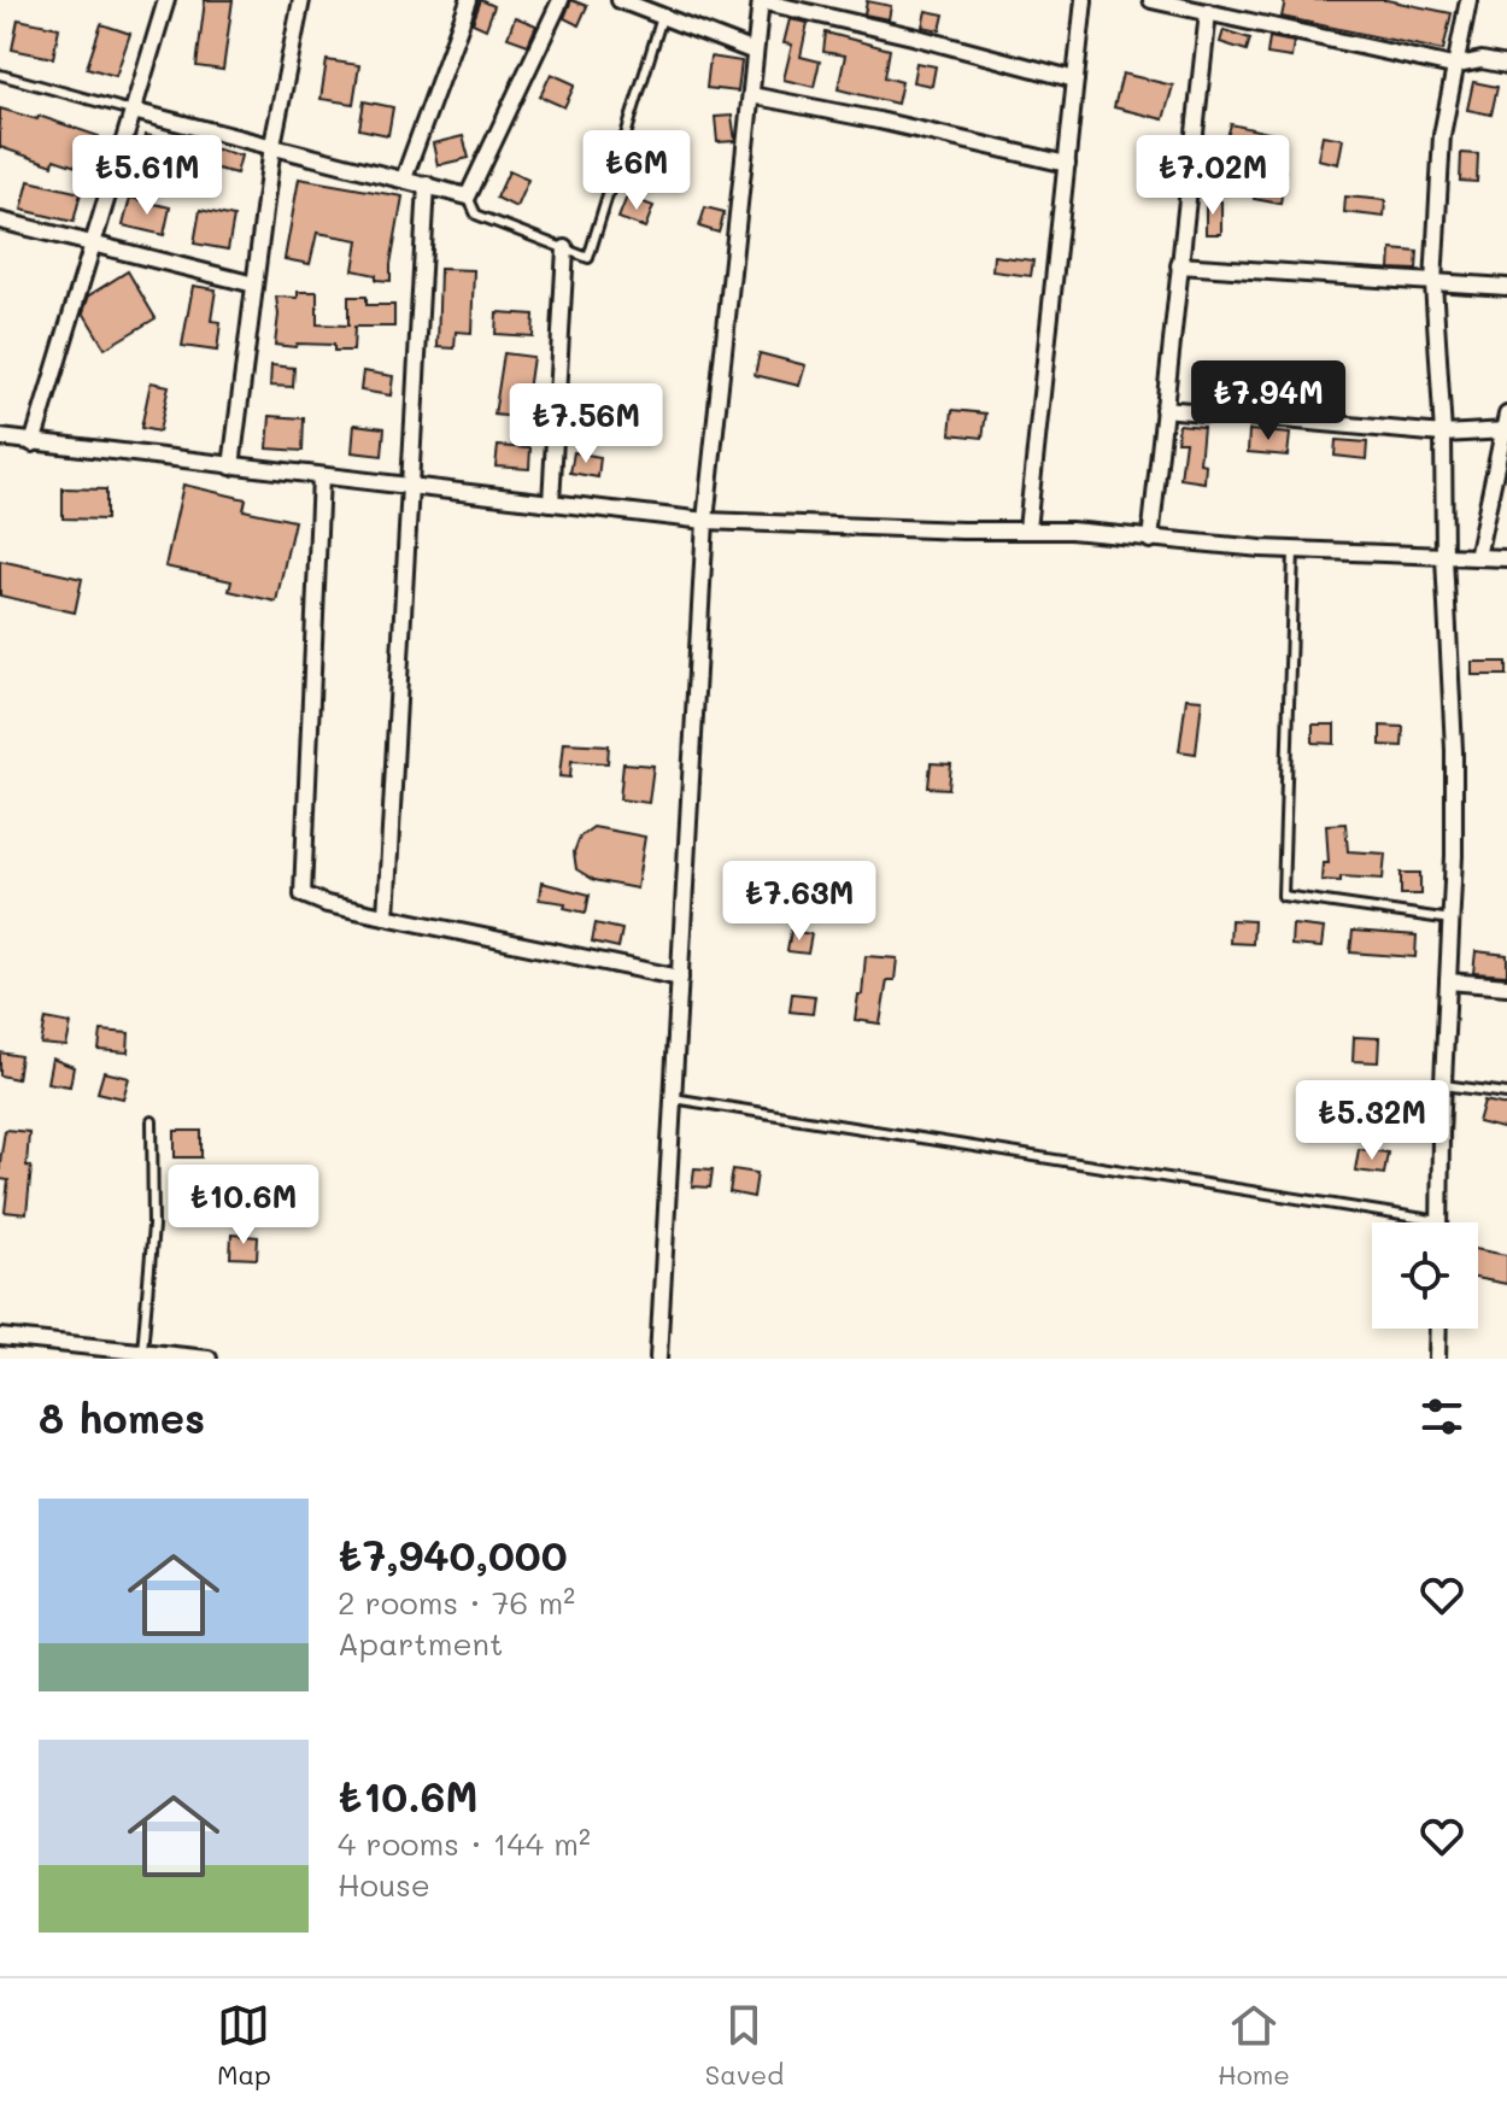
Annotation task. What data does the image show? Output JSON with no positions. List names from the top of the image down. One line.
{"page":{"price":["₺6M","₺5.61M","₺7.02M","₺7.94M","₺7.56M","₺7.63M","₺5.32M","₺10.6M"],"heading":"8 homes","list":[{"name":"₺7,940,000","note":"2 rooms · 76 m² · Apartment"},{"name":"₺10.6M","note":"4 rooms · 144 m² · House"}],"tabs":["Map","Saved","Home"]}}
